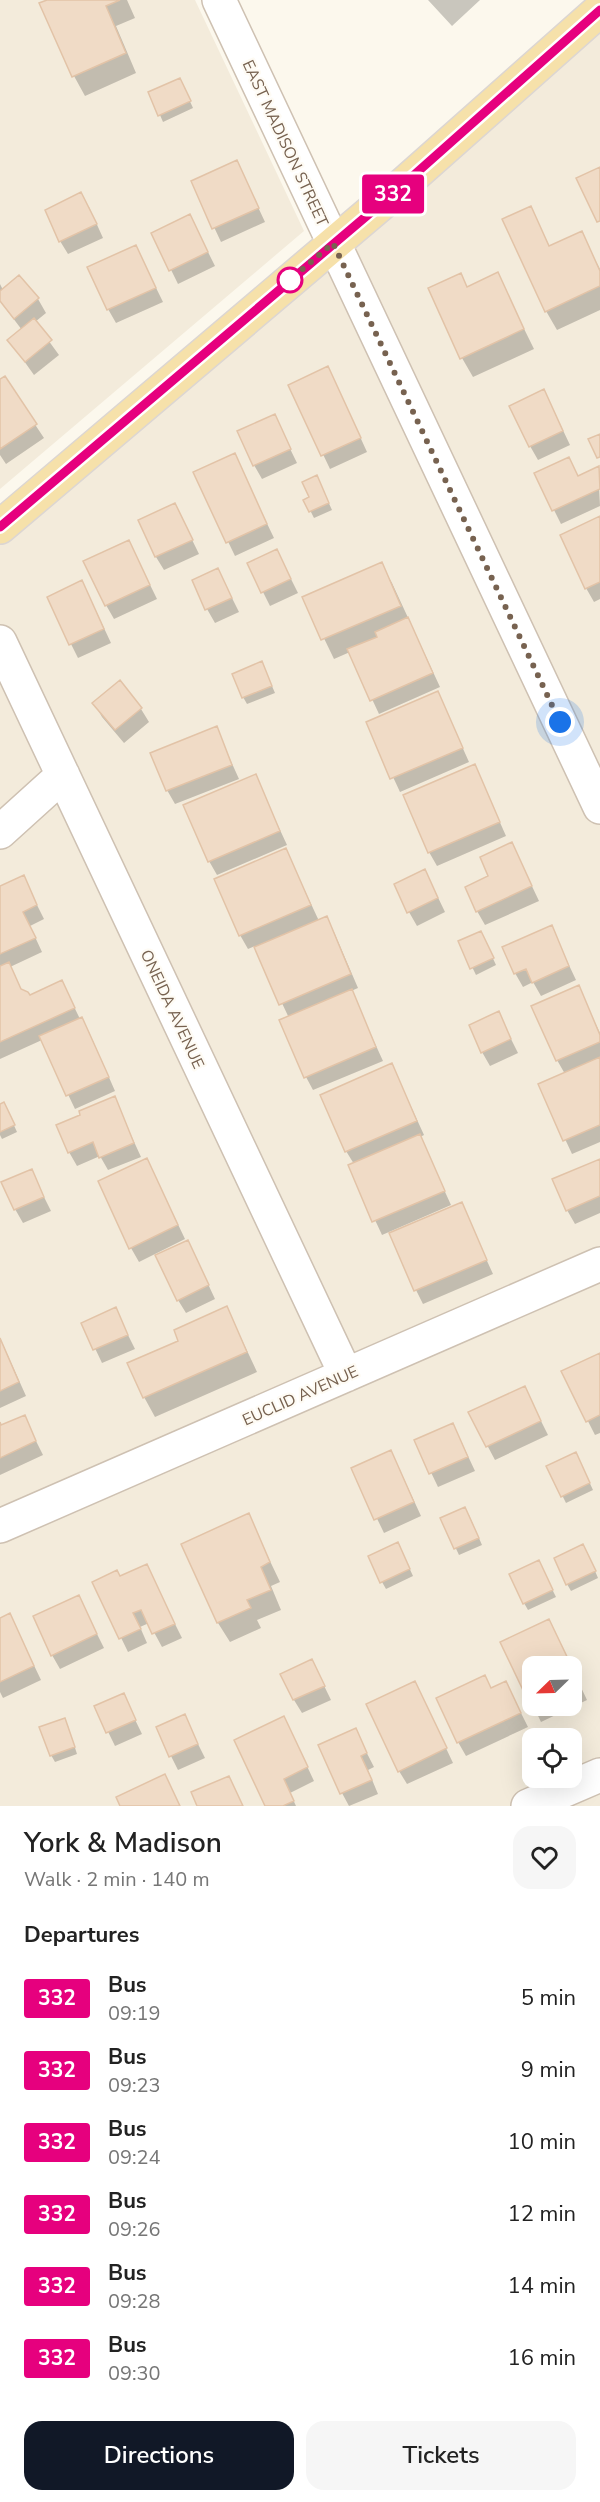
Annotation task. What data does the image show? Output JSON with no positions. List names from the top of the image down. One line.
{"streets":{"street":["EAST MADISON STREET","ONEIDA AVENUE","EUCLID AVENUE"]},"crossings":[["ONEIDA AVENUE","EUCLID AVENUE"]],"lines":["bus line 332"],"north":"bottom left","page":{"on_map":"332","heading":[["York & Madison","Walk · 2 min · 140 m"],"Departures"],"list":[{"mark":"332","name":"Bus","note":"09:19","value":"5 min"},{"mark":"332","name":"Bus","note":"09:23","value":"9 min"},{"mark":"332","name":"Bus","note":"09:24","value":"10 min"},{"mark":"332","name":"Bus","note":"09:26","value":"12 min"},{"mark":"332","name":"Bus","note":"09:28","value":"14 min"},{"mark":"332","name":"Bus","note":"09:30","value":"16 min"}],"buttons":["Directions","Tickets"]}}
